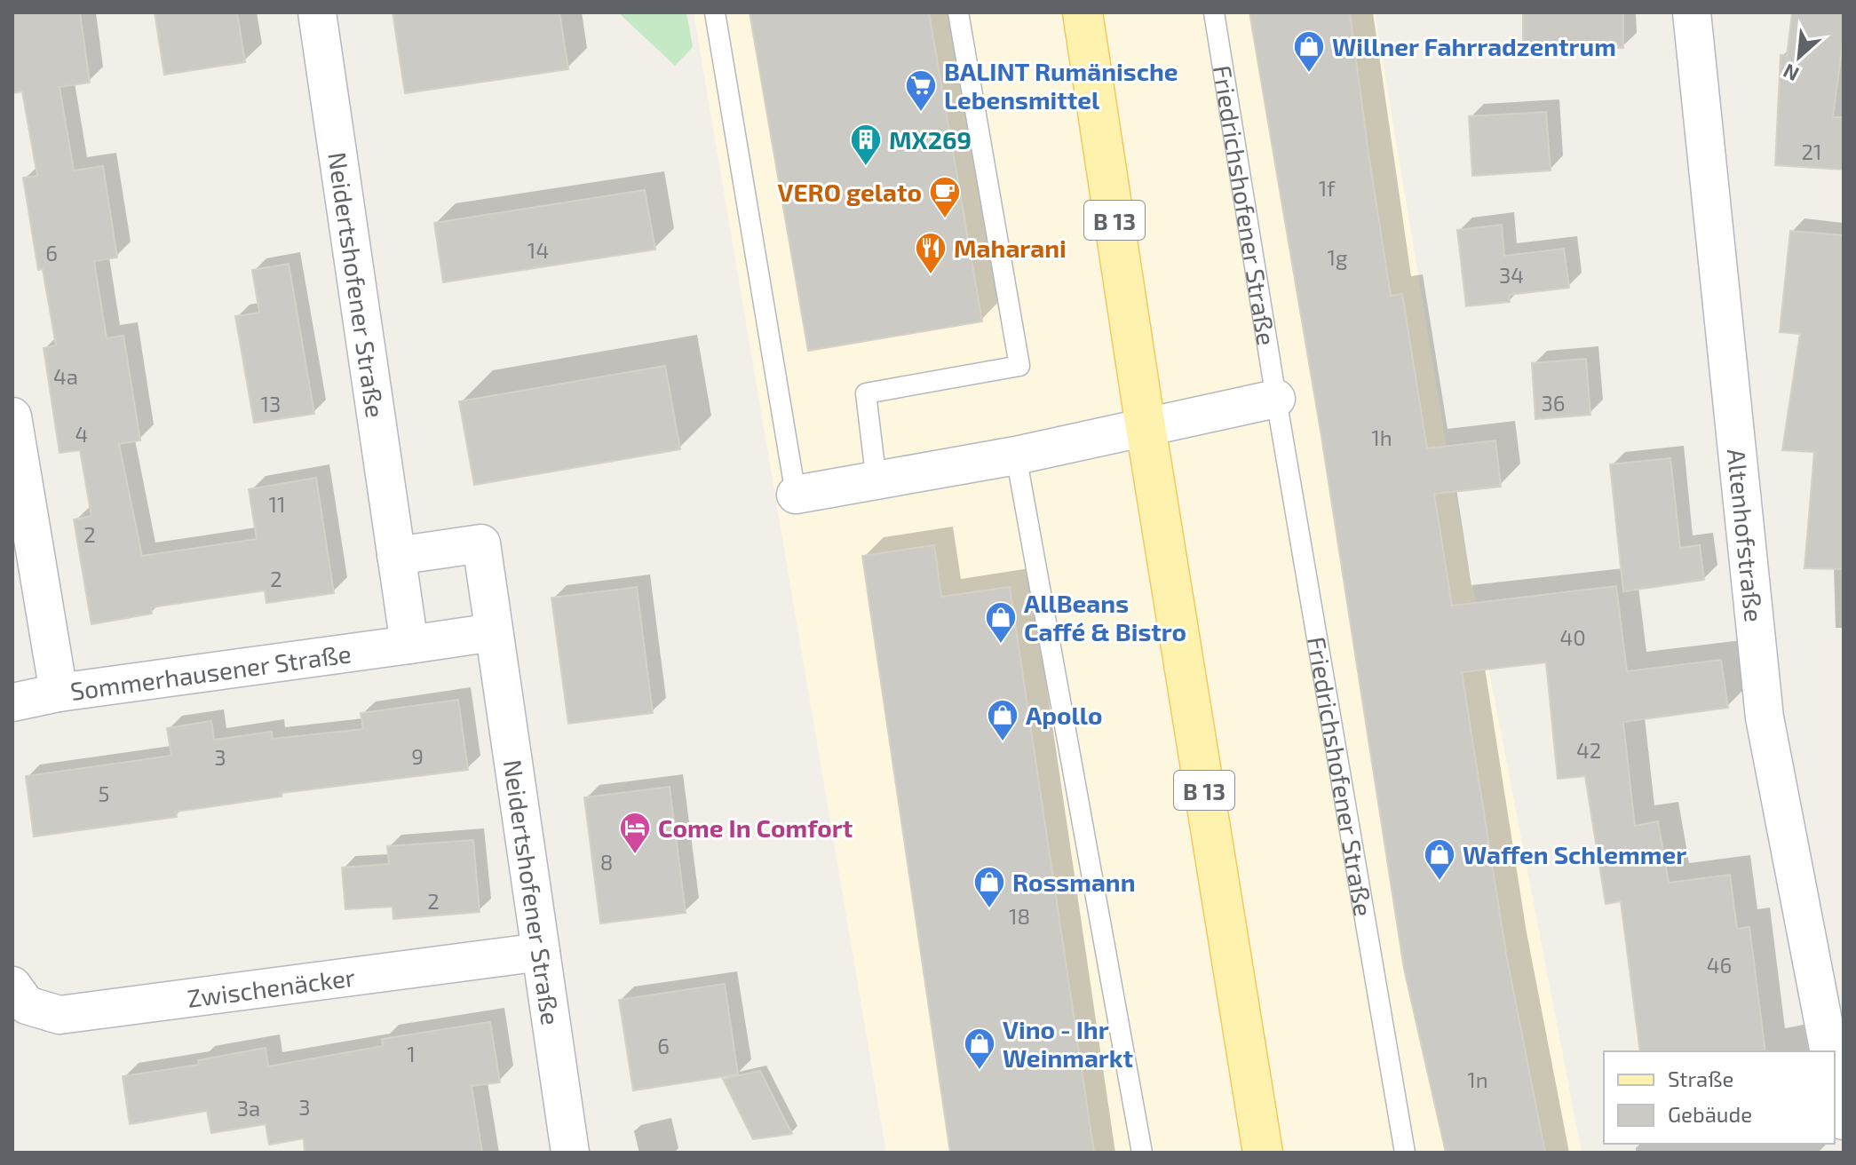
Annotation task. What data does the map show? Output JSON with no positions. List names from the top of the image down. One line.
{"streets":{"main road":["B 13"],"street":["Neidertshofener Straße","Altenhofstraße","Sommerhausener Straße","Zwischenäcker"],"lane":["Friedrichshofener Straße"]},"crossings":[["Neidertshofener Straße","Sommerhausener Straße"],["Neidertshofener Straße","Zwischenäcker"]],"places":{"shop":["Willner Fahrradzentrum","AllBeans Caffé & Bistro","Apollo","Waffen Schlemmer","Rossmann","Vino - Ihr Weinmarkt"],"supermarket":["BALINT Rumänische Lebensmittel"],"building":["MX269"],"cafe":["VERO gelato"],"restaurant":["Maharani"],"hotel":["Come In Comfort"]},"house_numbers":["21","1f","14","6","1g","34","4a","36","13","4","1h","11","2","2","40","42","9","3","5","8","2","18","46","6","1","1n","3","3a"],"legend":["Straße","Gebäude"],"north":"bottom left"}
